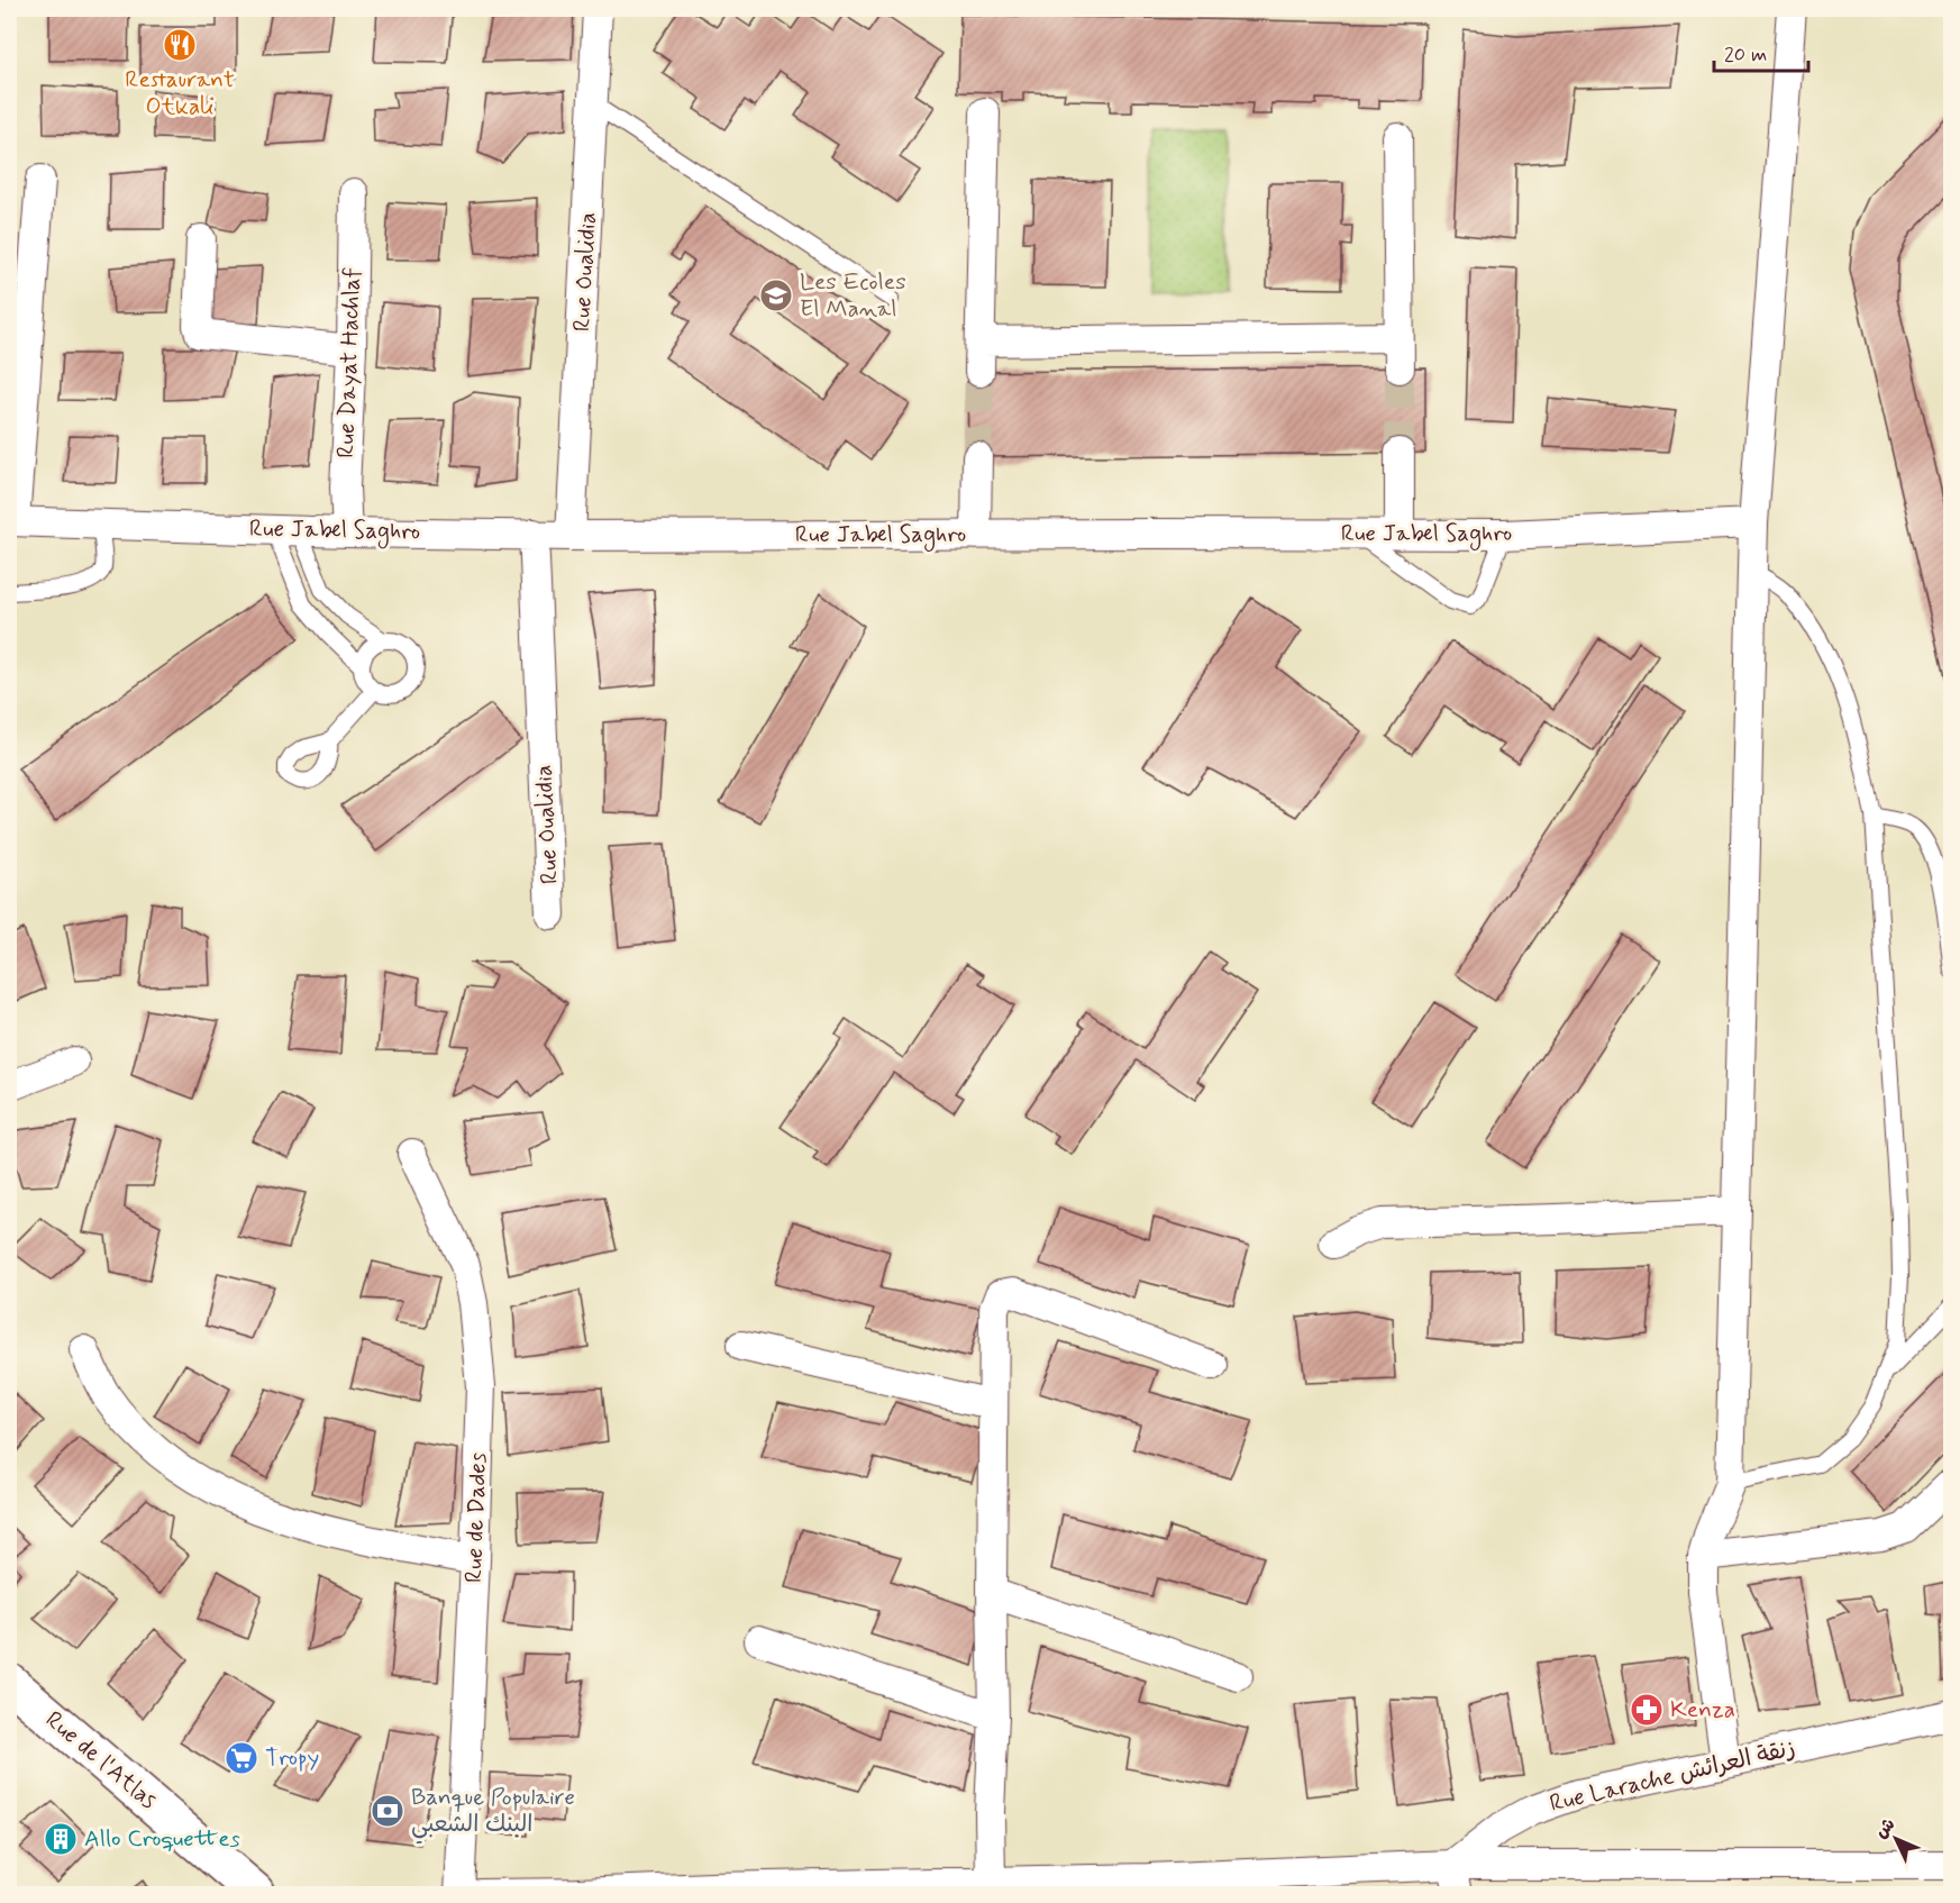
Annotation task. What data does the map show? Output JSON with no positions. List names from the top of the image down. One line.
{"streets":{"street":["Rue Oualidia","Rue Dayat Hachlaf","Rue Jabel Saghro","Rue de Dades","Rue de l'Atlas","Rue Larache زنقة العرائش"]},"crossings":[["Rue Oualidia","Rue Jabel Saghro"],["Rue Dayat Hachlaf","Rue Jabel Saghro"]],"places":{"restaurant":["Restaurant Otkali"],"school or university":["Les Ecoles El Manal"],"pharmacy":["Kenza"],"supermarket":["Tropy"],"bank":["Banque Populaire البنك الشعبي"],"building":["Allo Croquettes"]},"scale_bar":"20 m","north":"top left"}
